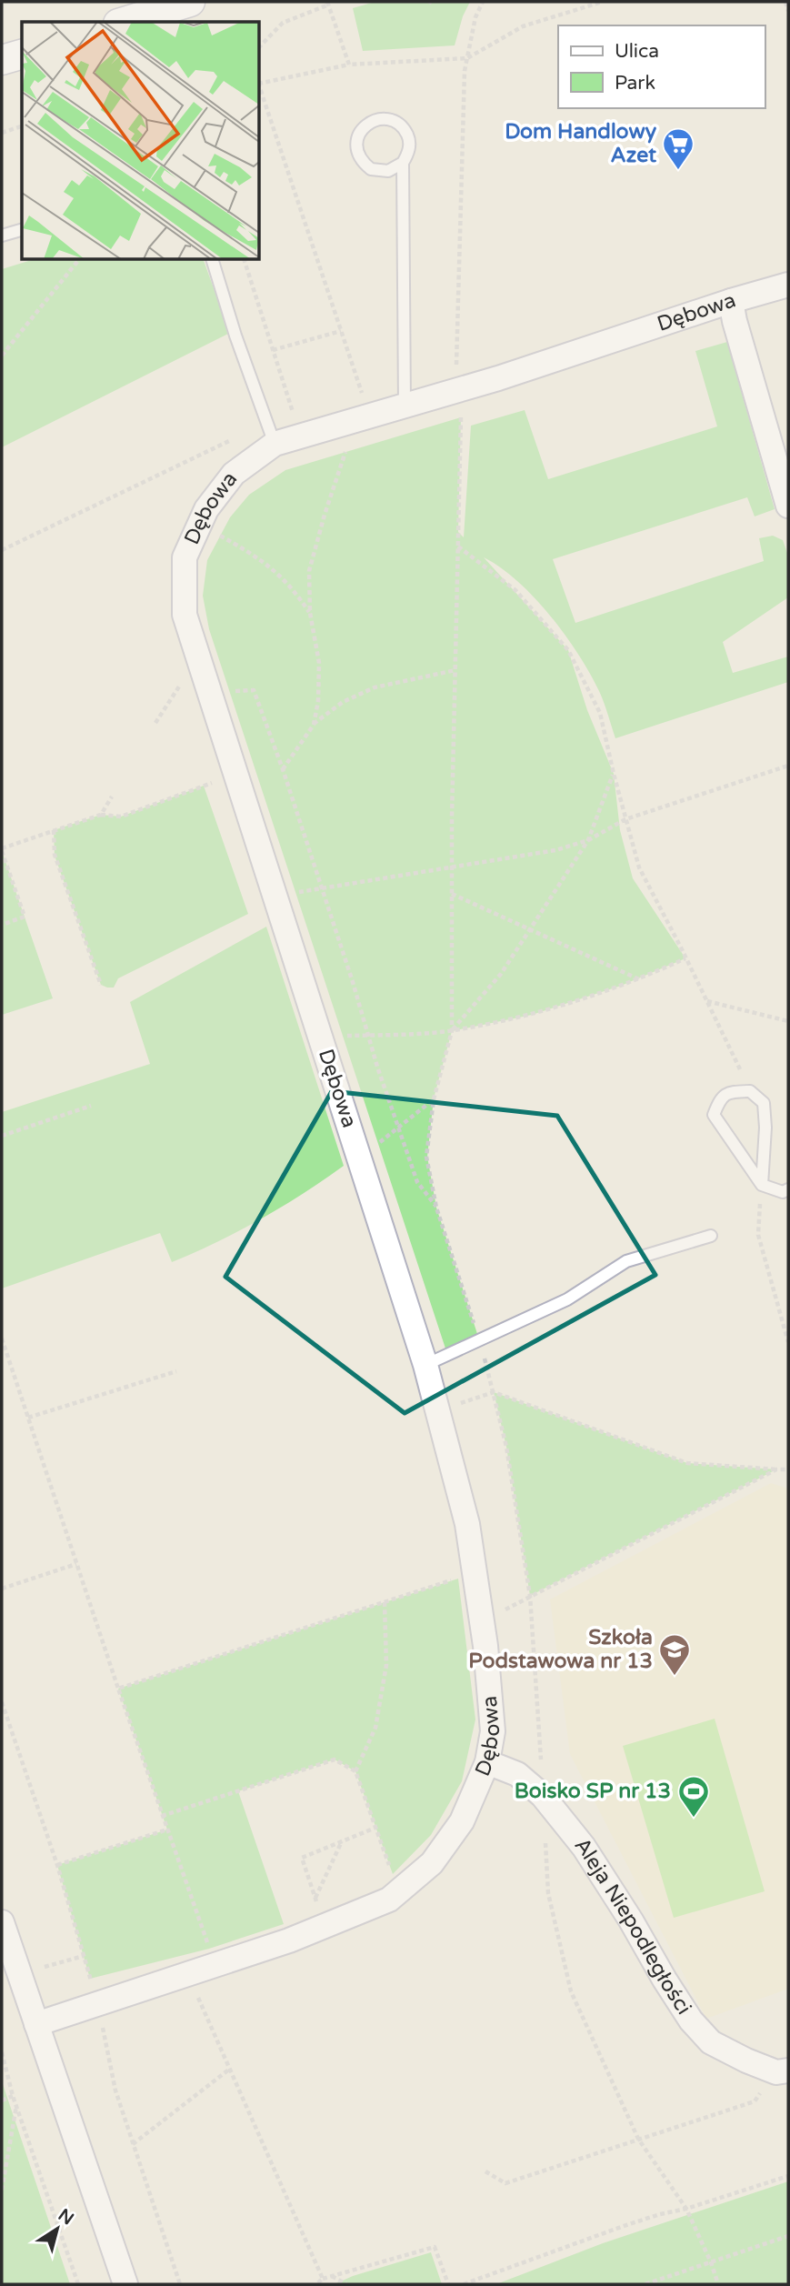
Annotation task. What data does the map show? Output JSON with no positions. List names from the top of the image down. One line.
{"streets":{"street":["Dębowa","Aleja Niepodległości"]},"crossings":[["Dębowa","Aleja Niepodległości"]],"places":{"supermarket":["Dom Handlowy Azet"],"school or university":["Szkoła Podstawowa nr 13"],"sports":["Boisko SP nr 13"]},"legend":["Ulica","Park"],"north":"top right"}
